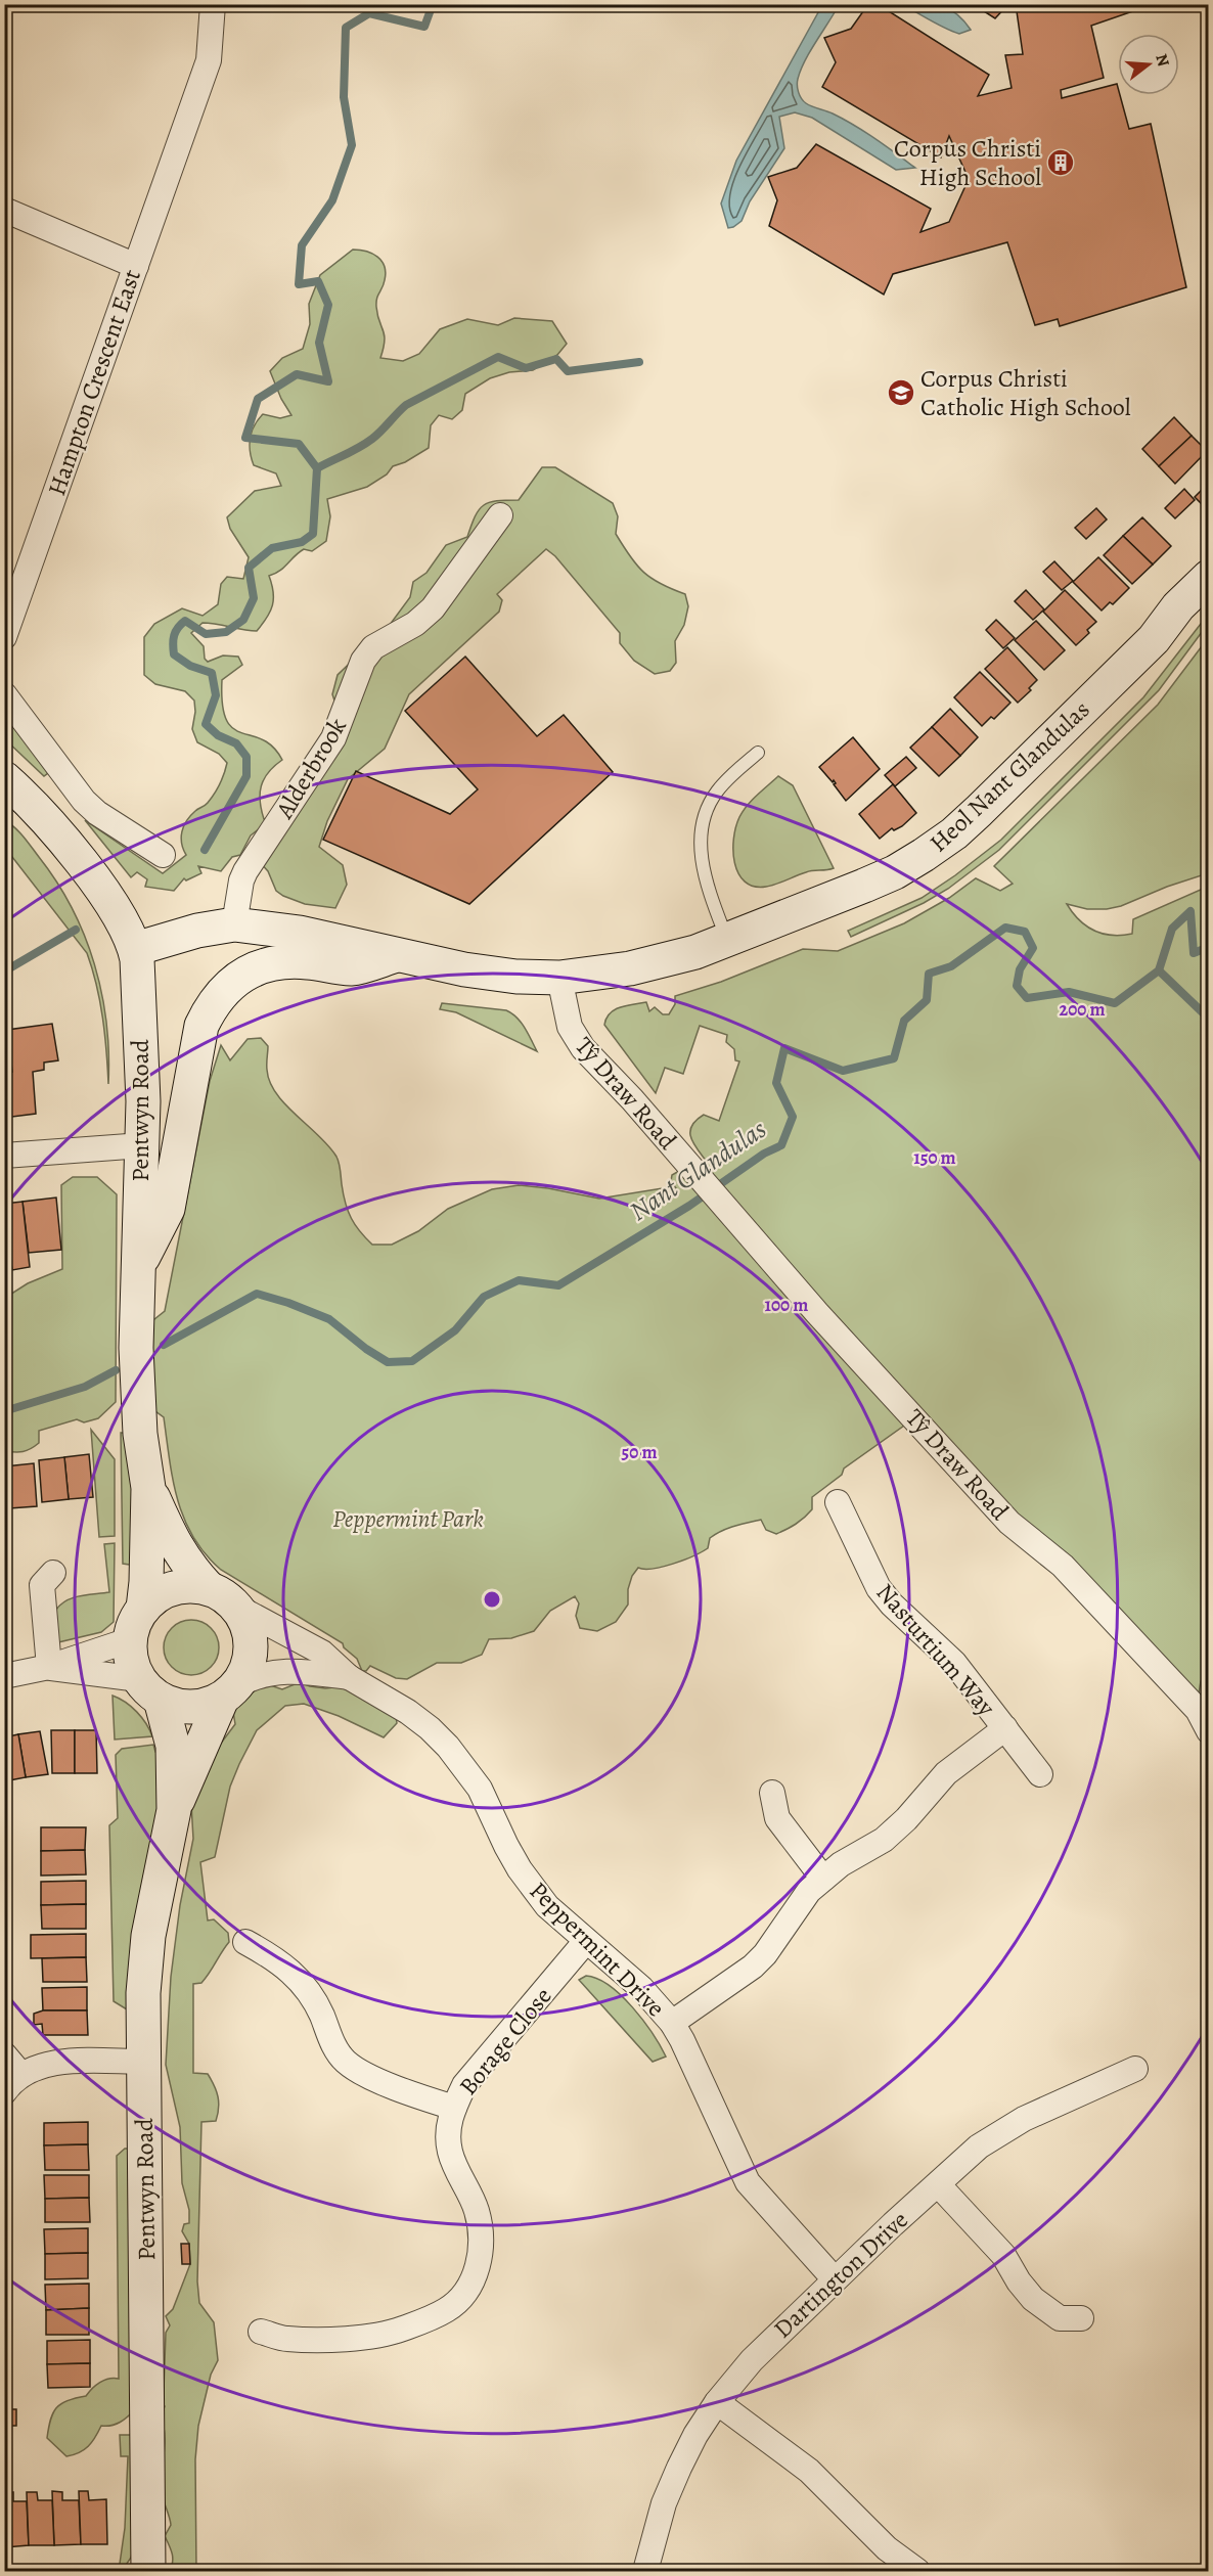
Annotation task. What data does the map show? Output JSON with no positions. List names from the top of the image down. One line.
{"streets":{"street":["Hampton Crescent East","Alderbrook","Heol Nant Glandulas","Tŷ Draw Road","Pentwyn Road","Nasturtium Way","Peppermint Drive","Borage Close","Dartington Drive"]},"crossings":[["Heol Nant Glandulas","Tŷ Draw Road"],["Pentwyn Road","Peppermint Drive"],["Nasturtium Way","Peppermint Drive"],["Peppermint Drive","Borage Close"],["Peppermint Drive","Dartington Drive"]],"water":["Nant Glandulas"],"parks":["Peppermint Park"],"places":{"building":["Corpus Christi High School"],"school or university":["Corpus Christi Catholic High School"]},"north":"right","rings":["200 m","150 m","100 m","50 m"]}
